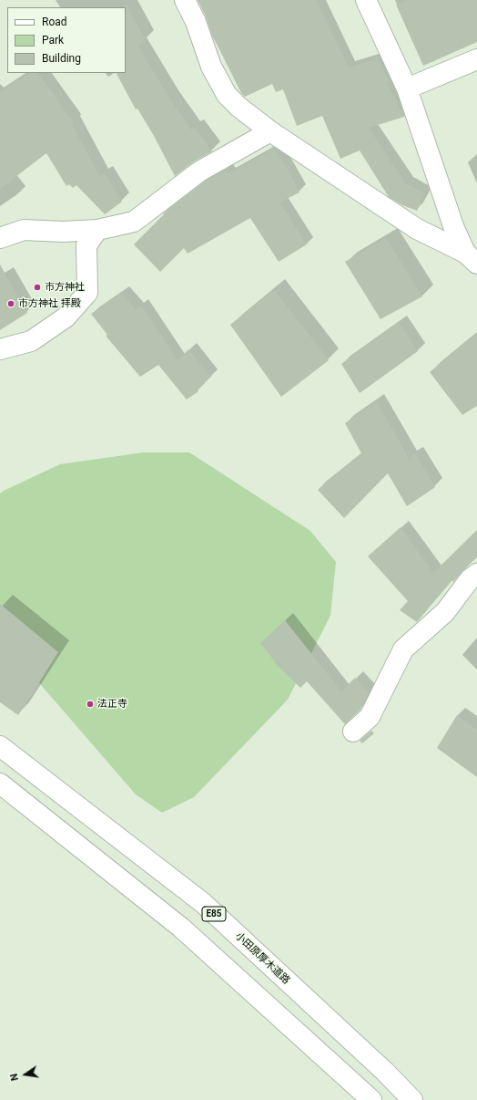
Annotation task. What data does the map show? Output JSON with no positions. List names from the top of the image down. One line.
{"streets":{"main road":["E85","小田原厚木道路"]},"places":["市方神社","市方神社 拝殿","法正寺"],"legend":["Road","Park","Building"],"north":"left"}
